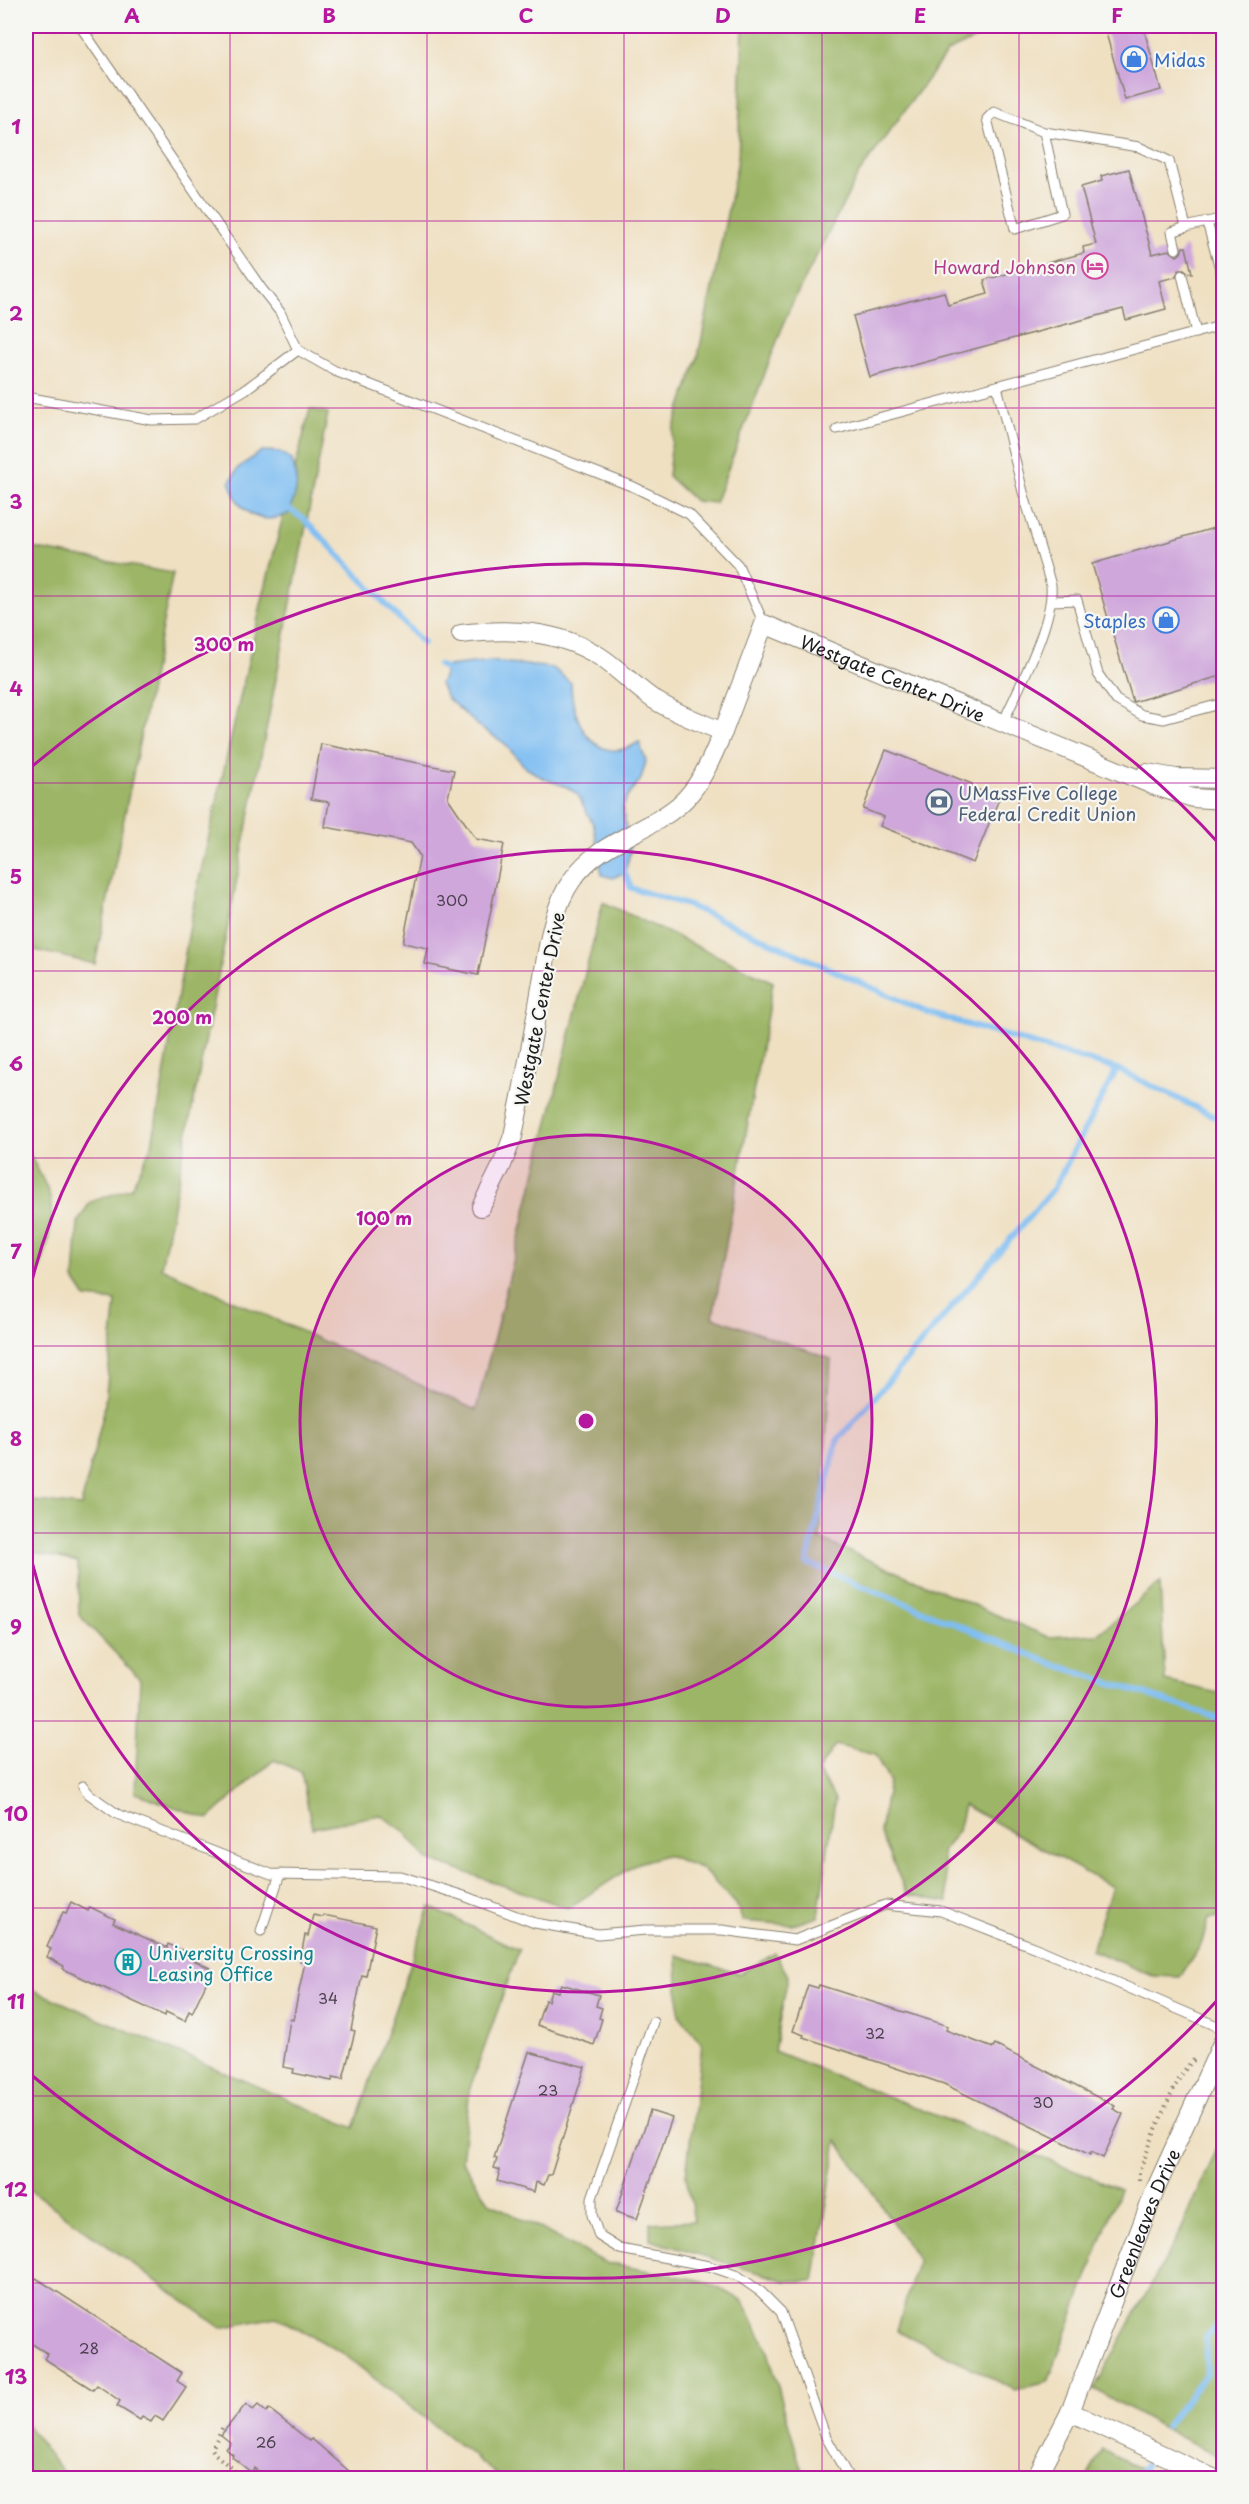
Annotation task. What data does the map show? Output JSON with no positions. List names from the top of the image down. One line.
{"streets":{"street":["Westgate Center Drive","Greenleaves Drive"]},"places":{"shop":["Midas","Staples"],"hotel":["Howard Johnson"],"bank":["UMassFive College Federal Credit Union"],"building":["University Crossing Leasing Office"]},"house_numbers":["300","34","32","23","30","28","26"],"grid":{"columns":["A","B","C","D","E","F"],"rows":["1","2","3","4","5","6","7","8","9","10","11","12","13"]},"rings":["300 m","200 m","100 m"]}
